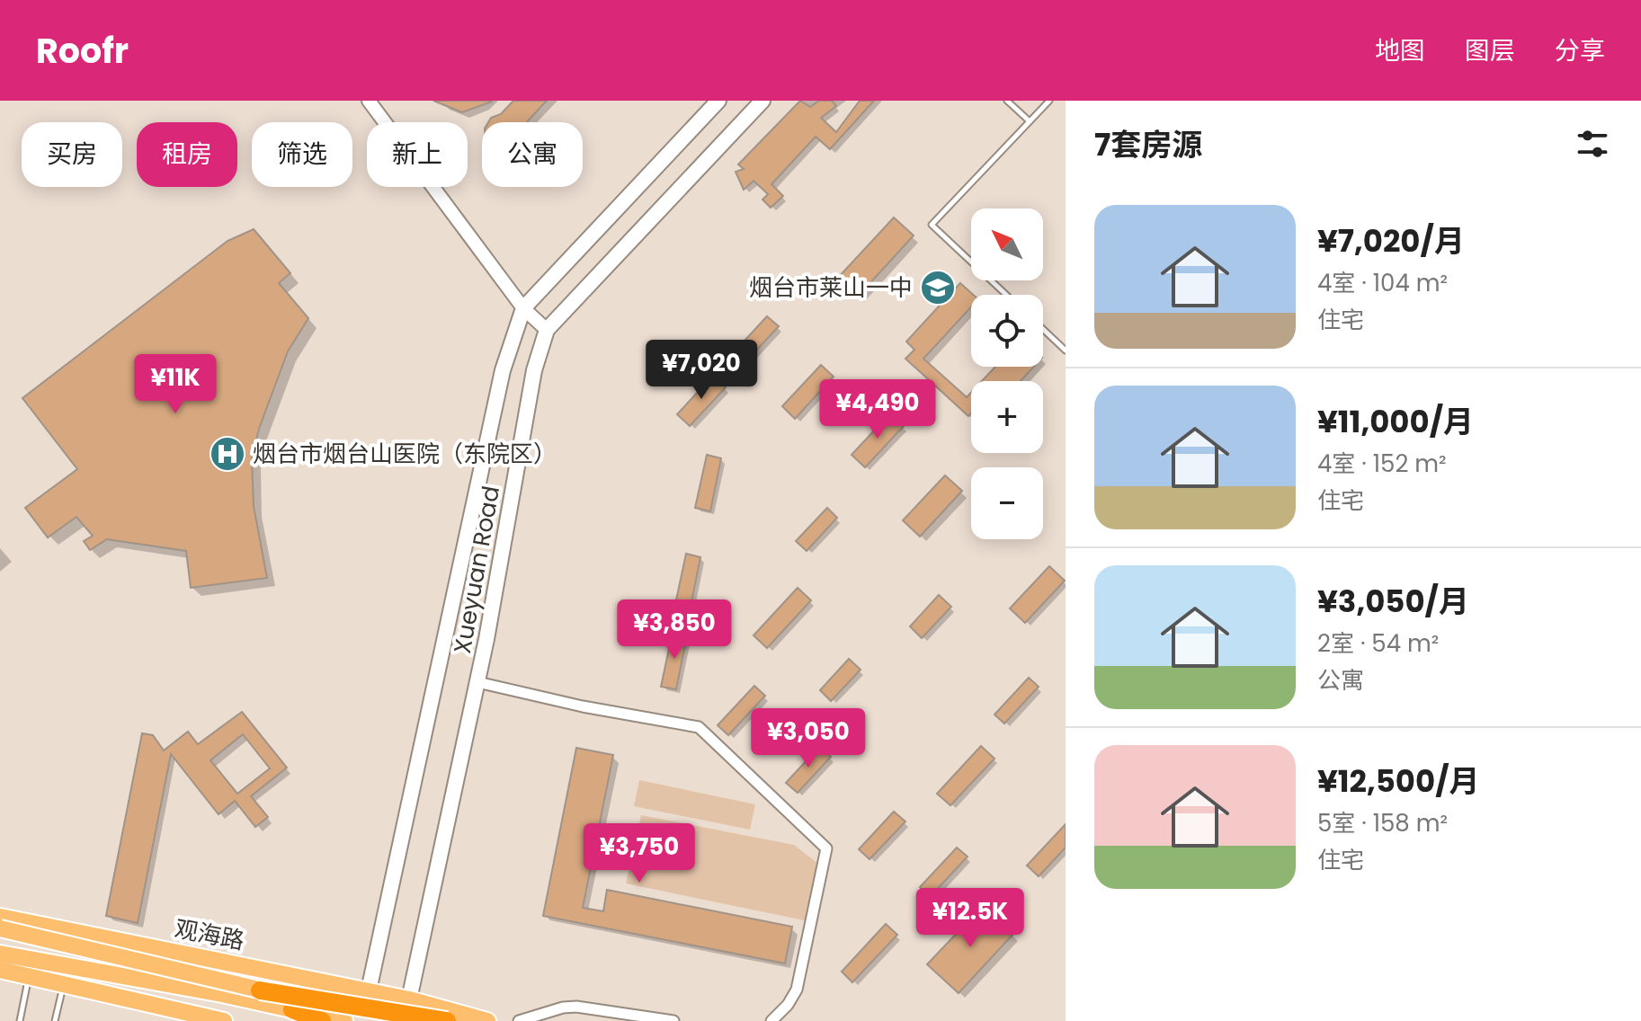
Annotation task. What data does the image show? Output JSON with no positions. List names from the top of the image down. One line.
{"streets":{"main road":["Xueyuan Road","观海路"]},"crossings":[["Xueyuan Road","观海路"]],"places":{"school or university":["烟台市莱山一中"],"hospital":["烟台市烟台山医院（东院区）"]},"north":"top left","page":{"header":"Roofr","nav":["地图","图层","分享"],"heading":"7套房源","chip":["买房","租房","筛选","新上","公寓"],"list":[{"name":"¥7,020/月","note":"4室 · 104 m² · 住宅"},{"name":"¥11,000/月","note":"4室 · 152 m² · 住宅"},{"name":"¥3,050/月","note":"2室 · 54 m² · 公寓"},{"name":"¥12,500/月","note":"5室 · 158 m² · 住宅"}],"map_buttons":["+","−"],"price":["¥7,020","¥11K","¥4,490","¥3,850","¥3,050","¥3,750","¥12.5K"]}}
